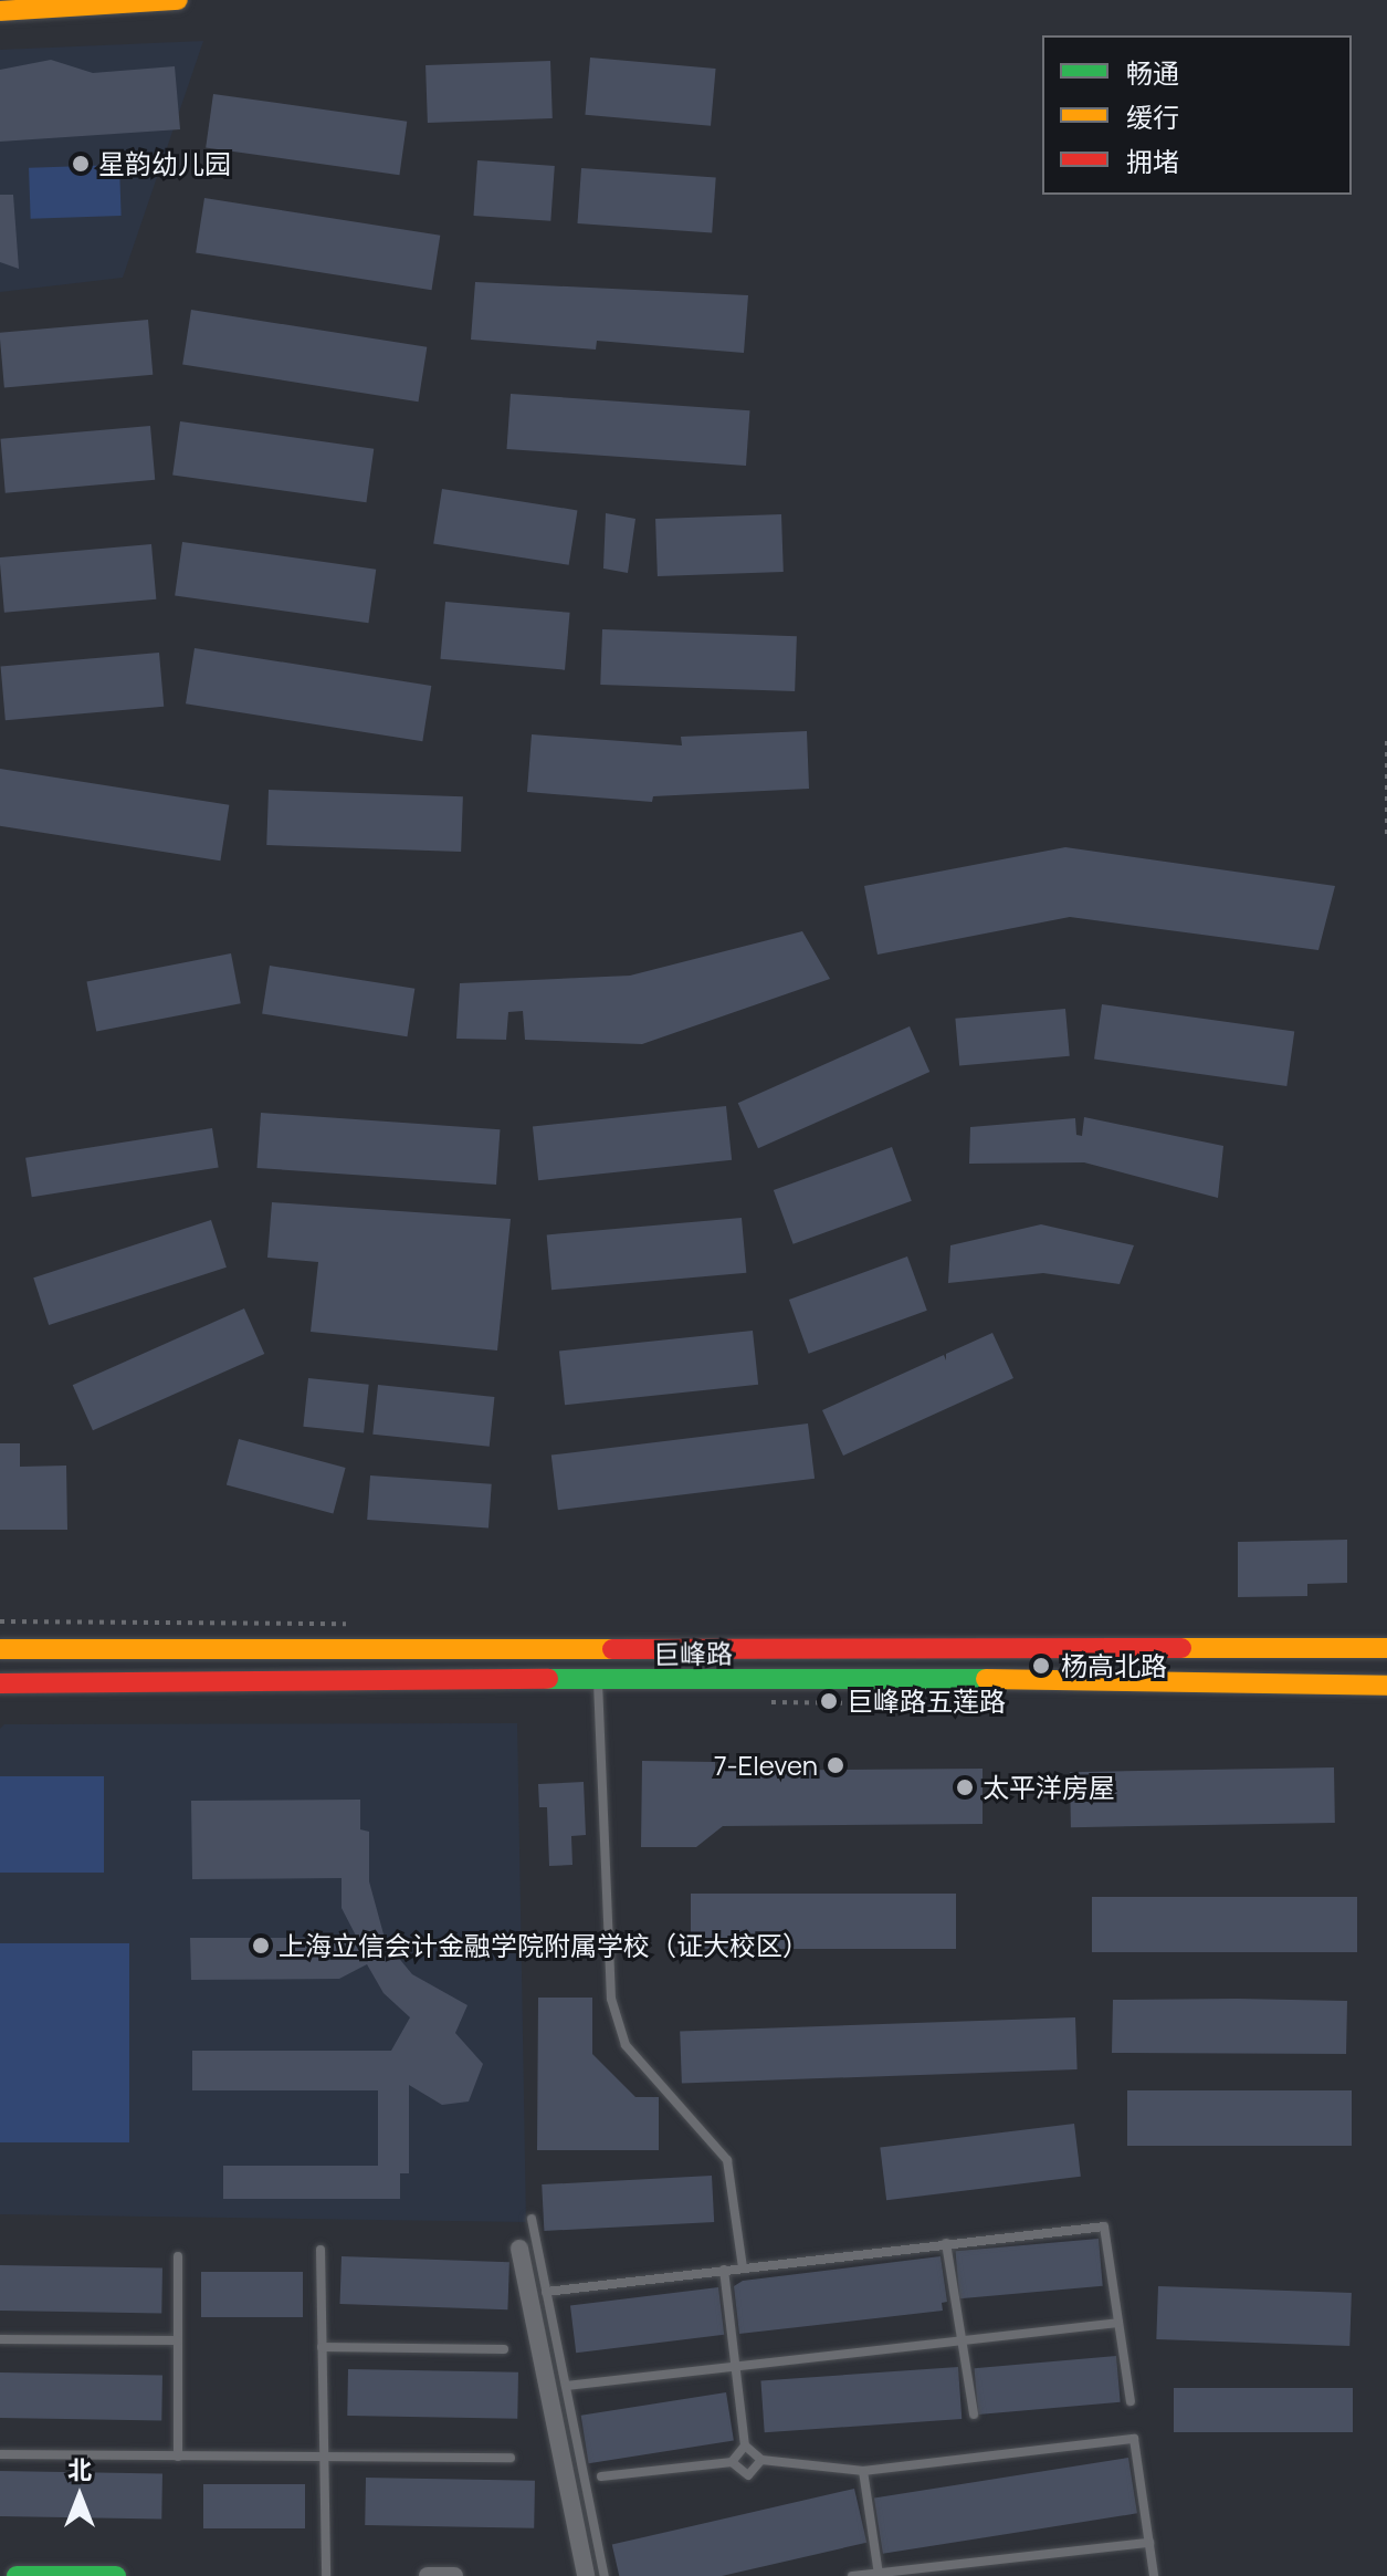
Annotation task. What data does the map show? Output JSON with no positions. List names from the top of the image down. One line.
{"streets":{"main road":["巨峰路"]},"places":["星韵幼儿园","杨高北路","巨峰路五莲路","7-Eleven","太平洋房屋","上海立信会计金融学院附属学校（证大校区）"],"legend":["畅通","缓行","拥堵"],"north":"top"}
